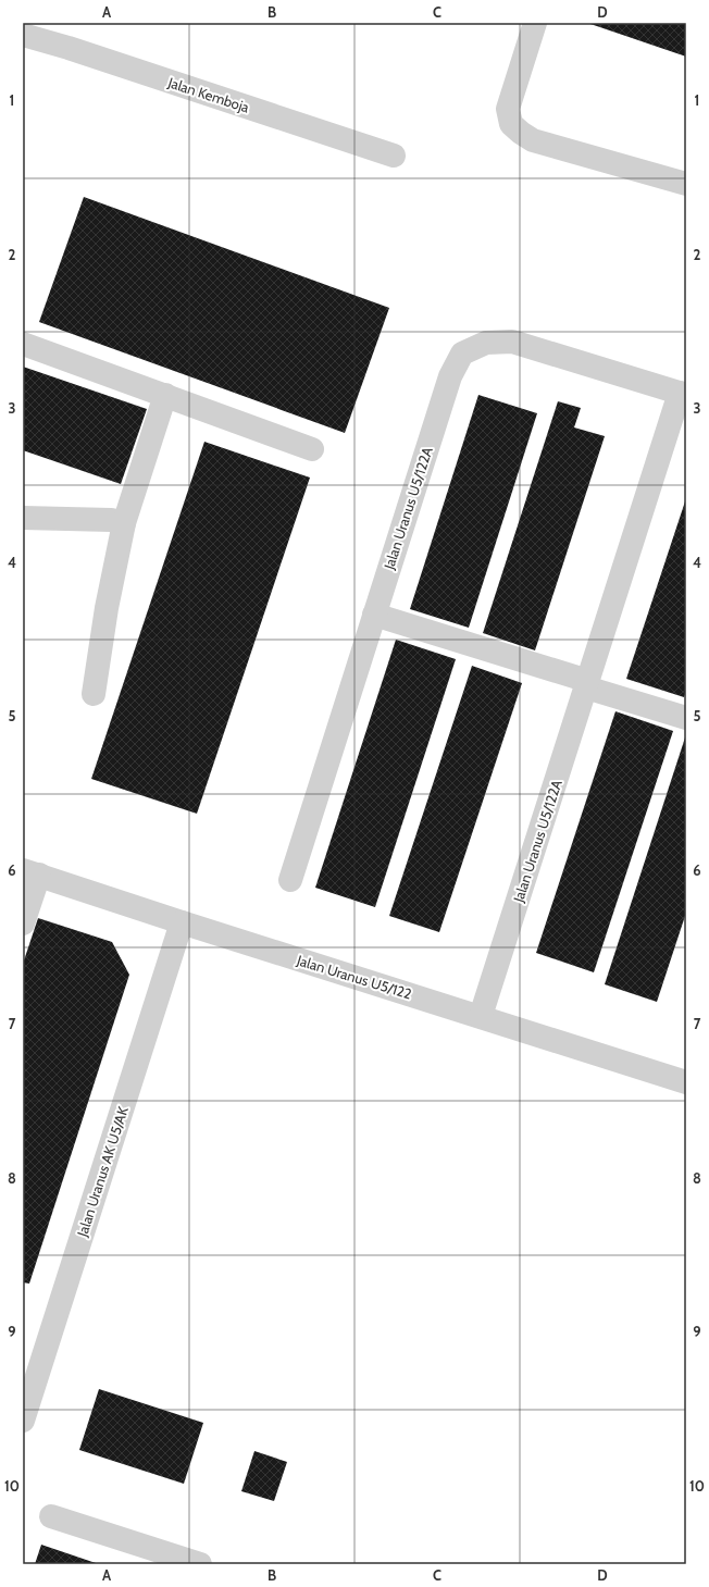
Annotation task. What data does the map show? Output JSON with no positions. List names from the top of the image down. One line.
{"streets":{"street":["Jalan Kemboja","Jalan Uranus U5/122A","Jalan Uranus U5/122","Jalan Uranus AK U5/AK"]},"crossings":[["Jalan Uranus U5/122A","Jalan Uranus U5/122"],["Jalan Uranus U5/122","Jalan Uranus AK U5/AK"]],"grid":{"columns":["A","B","C","D"],"rows":["1","2","3","4","5","6","7","8","9","10"]}}
